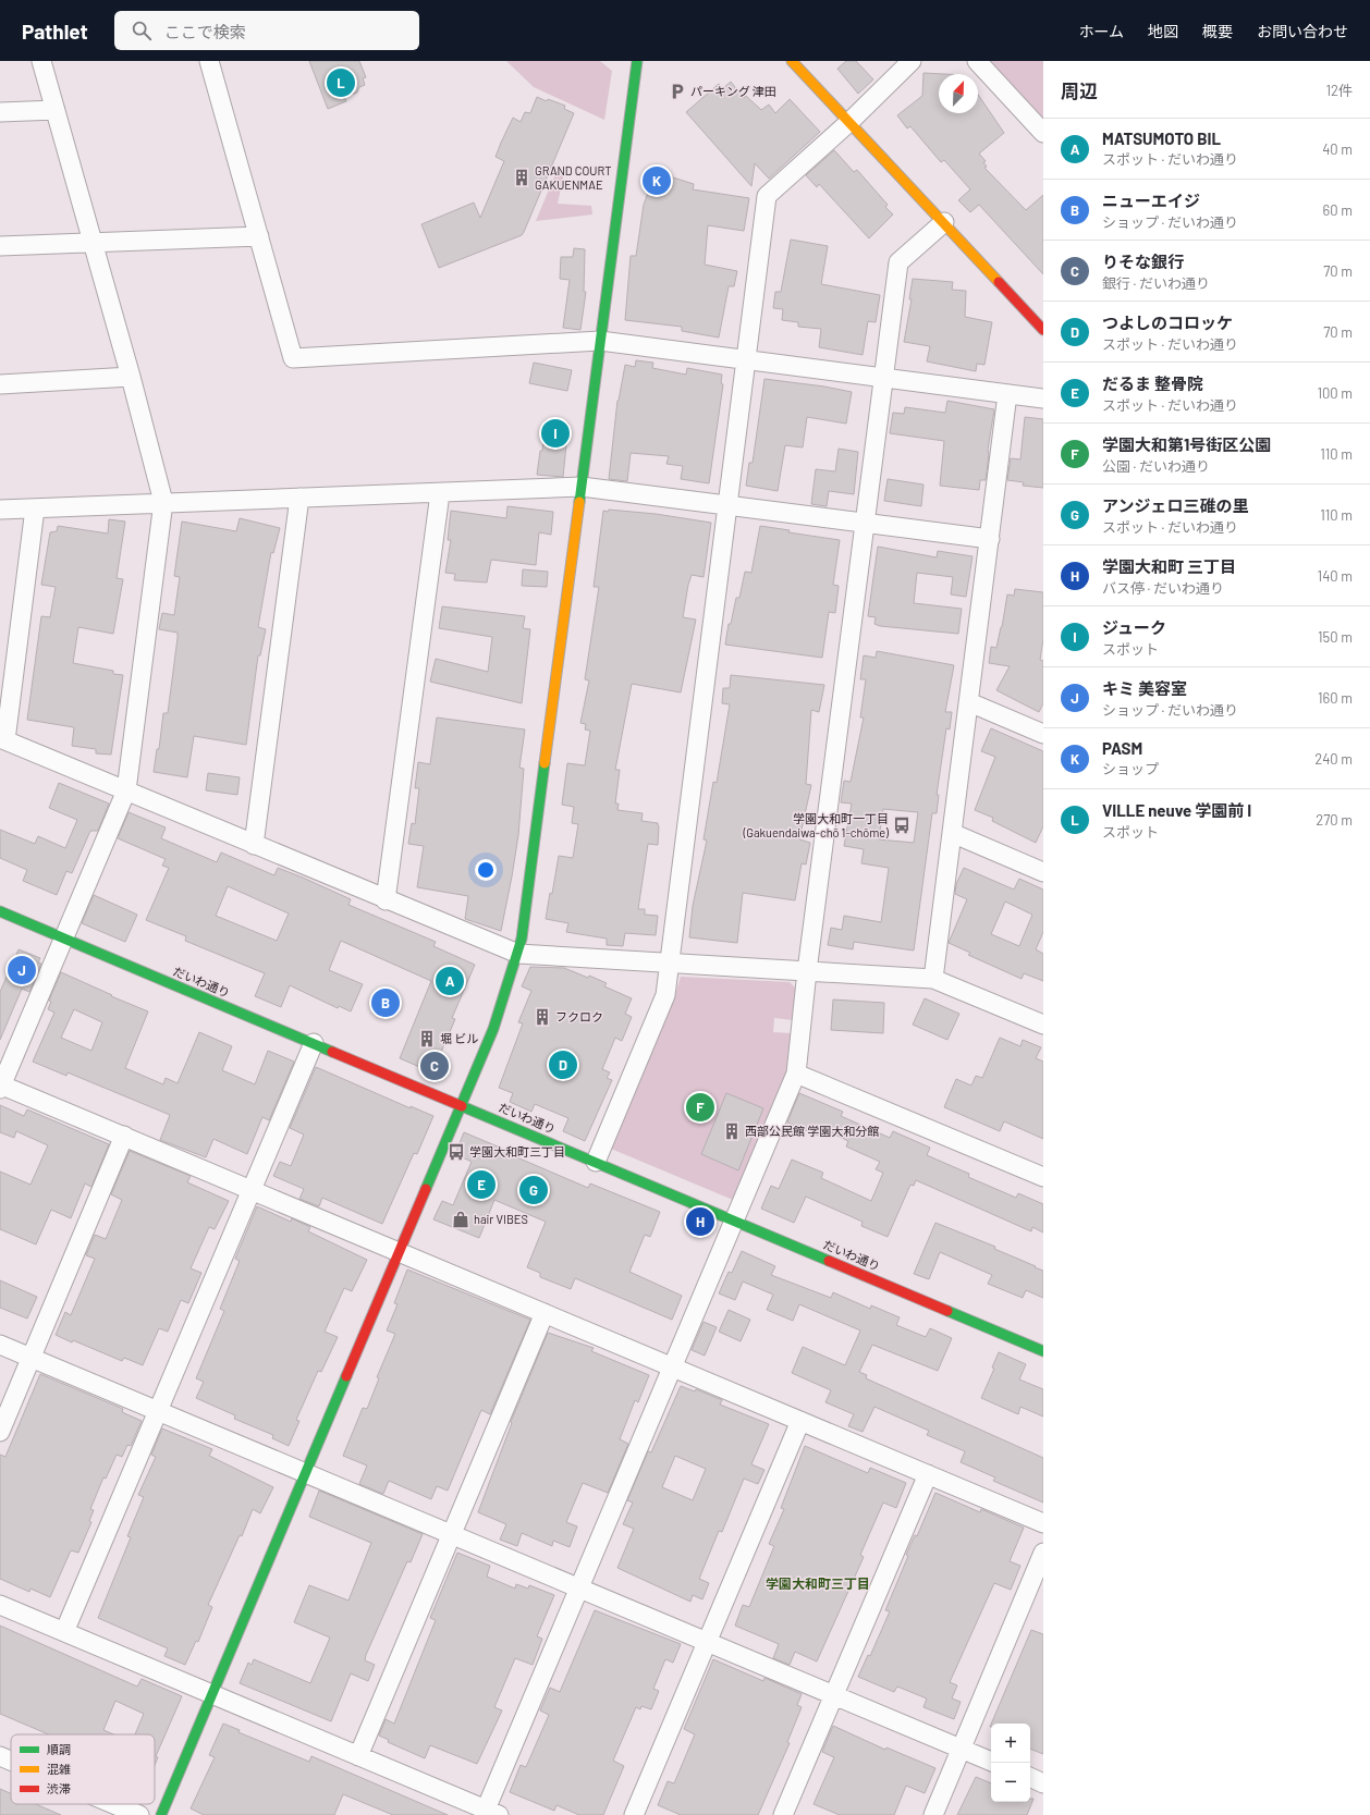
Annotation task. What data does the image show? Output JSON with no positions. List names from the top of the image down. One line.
{"streets":{"street":["だいわ通り"]},"districts":["学園大和町三丁目"],"places":{"parking":["パーキング 津田"],"building":["GRAND COURT GAKUENMAE","フクロク","堀 ビル","西部公民館 学園大和分館"],"bus stop":["学園大和町一丁目 (Gakuendaiwa-chō 1-chōme)","学園大和町三丁目"],"shop":["hair VIBES"]},"legend":["順調","混雑","渋滞"],"north":"top right","page":{"header":"Pathlet","search":"ここで検索","nav":["ホーム","地図","概要","お問い合わせ"],"heading":["周辺","12件"],"pins":["L","K","I","J","A","B","D","C","F","E","G","H"],"list":[{"mark":"A","name":"MATSUMOTO BIL","note":"スポット · だいわ通り","value":"40 m"},{"mark":"B","name":"ニューエイジ","note":"ショップ · だいわ通り","value":"60 m"},{"mark":"C","name":"りそな銀行","note":"銀行 · だいわ通り","value":"70 m"},{"mark":"D","name":"つよしのコロッケ","note":"スポット · だいわ通り","value":"70 m"},{"mark":"E","name":"だるま 整骨院","note":"スポット · だいわ通り","value":"100 m"},{"mark":"F","name":"学園大和第1号街区公園","note":"公園 · だいわ通り","value":"110 m"},{"mark":"G","name":"アンジェロ三碓の里","note":"スポット · だいわ通り","value":"110 m"},{"mark":"H","name":"学園大和町 三丁目","note":"バス停 · だいわ通り","value":"140 m"},{"mark":"I","name":"ジューク","note":"スポット","value":"150 m"},{"mark":"J","name":"キミ 美容室","note":"ショップ · だいわ通り","value":"160 m"},{"mark":"K","name":"PASM","note":"ショップ","value":"240 m"},{"mark":"L","name":"VILLE neuve 学園前 I","note":"スポット","value":"270 m"}],"map_buttons":["+","−"]}}
